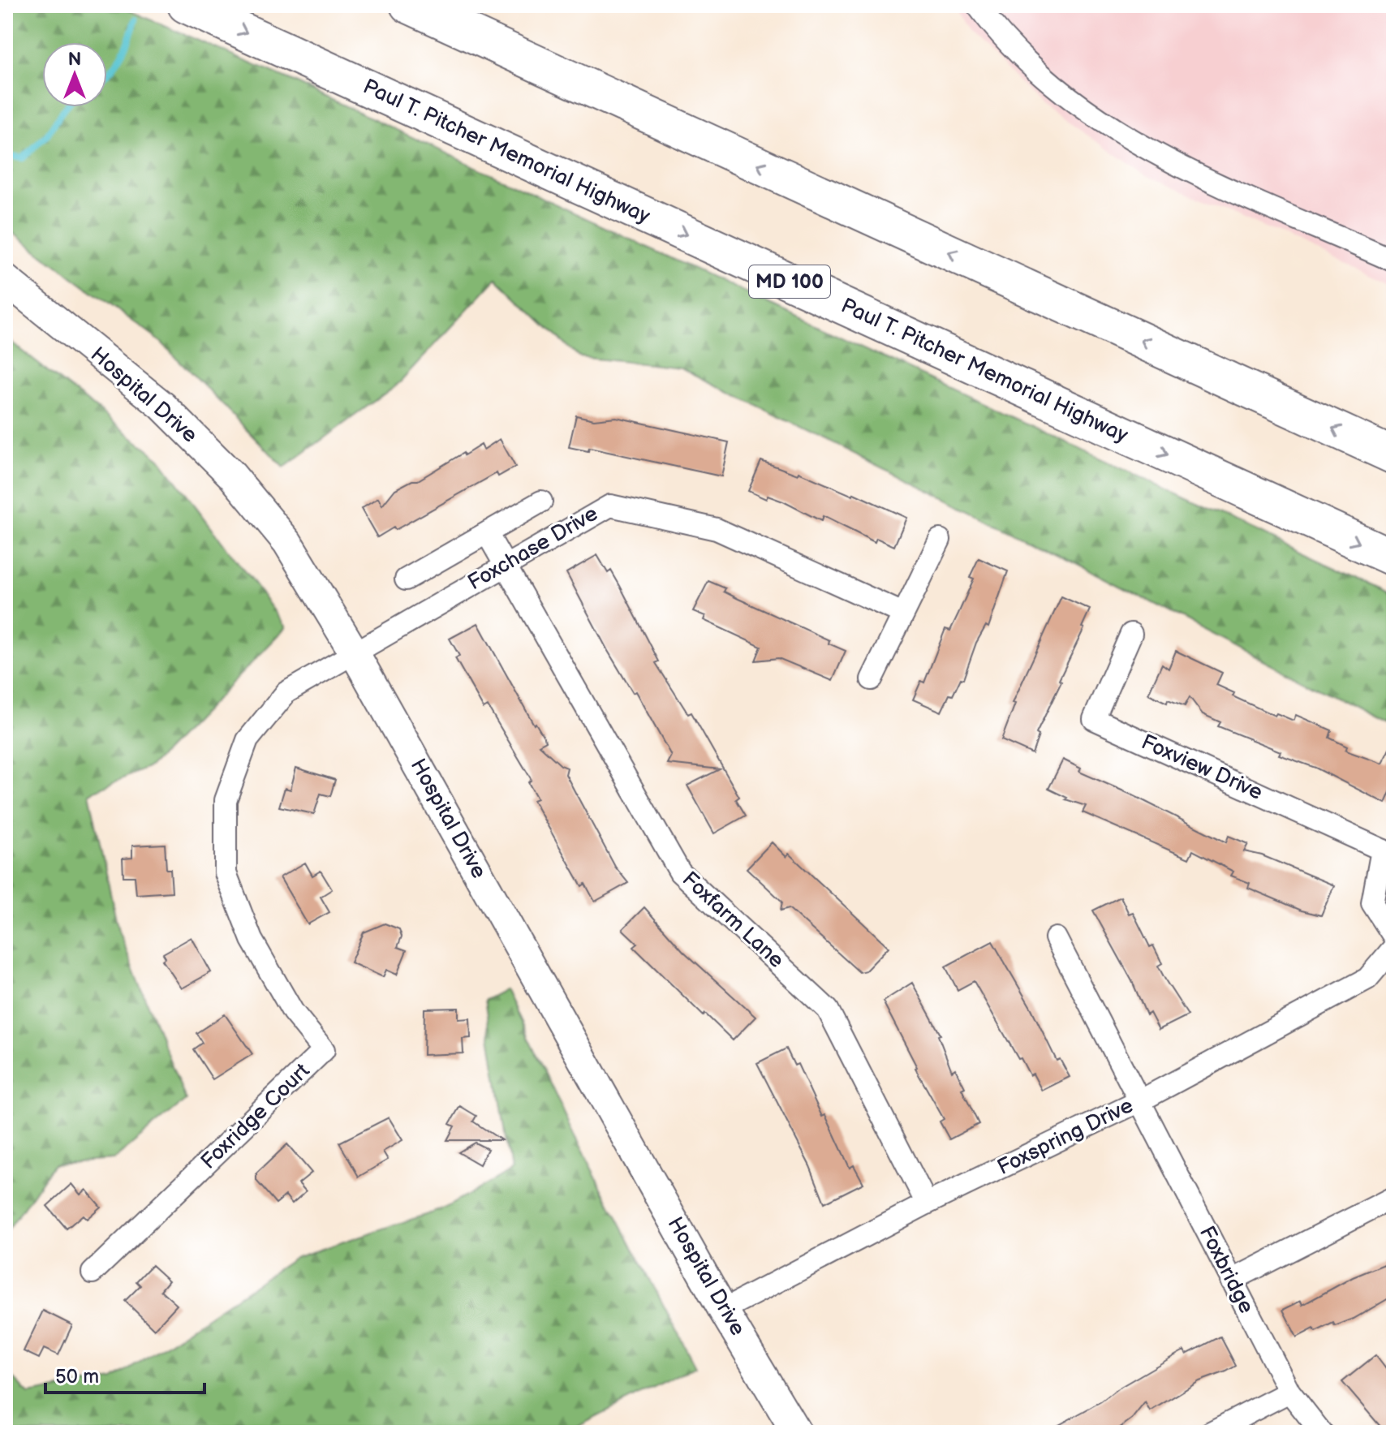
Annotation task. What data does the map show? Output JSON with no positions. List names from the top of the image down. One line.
{"streets":{"highway":["Paul T. Pitcher Memorial Highway","MD 100"],"street":["Hospital Drive","Foxchase Drive","Foxview Drive","Foxfarm Lane","Foxridge Court","Foxspring Drive","Foxbridge"]},"crossings":[["Hospital Drive","Foxchase Drive"],["Hospital Drive","Foxridge Court"],["Hospital Drive","Foxspring Drive"],["Foxchase Drive","Foxfarm Lane"],["Foxchase Drive","Foxridge Court"],["Foxfarm Lane","Foxspring Drive"],["Foxspring Drive","Foxbridge"]],"scale_bar":"50 m","north":"top"}
